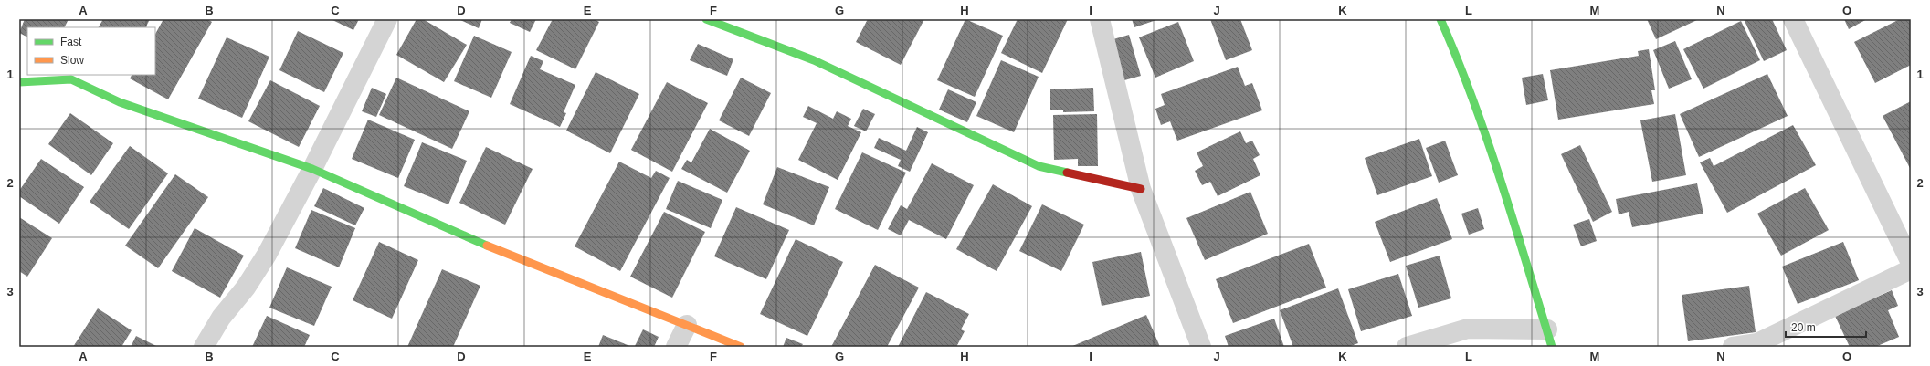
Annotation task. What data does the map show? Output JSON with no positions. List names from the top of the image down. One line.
{"legend":["Fast","Slow"],"scale_bar":"20 m","grid":{"columns":["A","B","C","D","E","F","G","H","I","J","K","L","M","N","O"],"rows":["1","2","3"]}}
